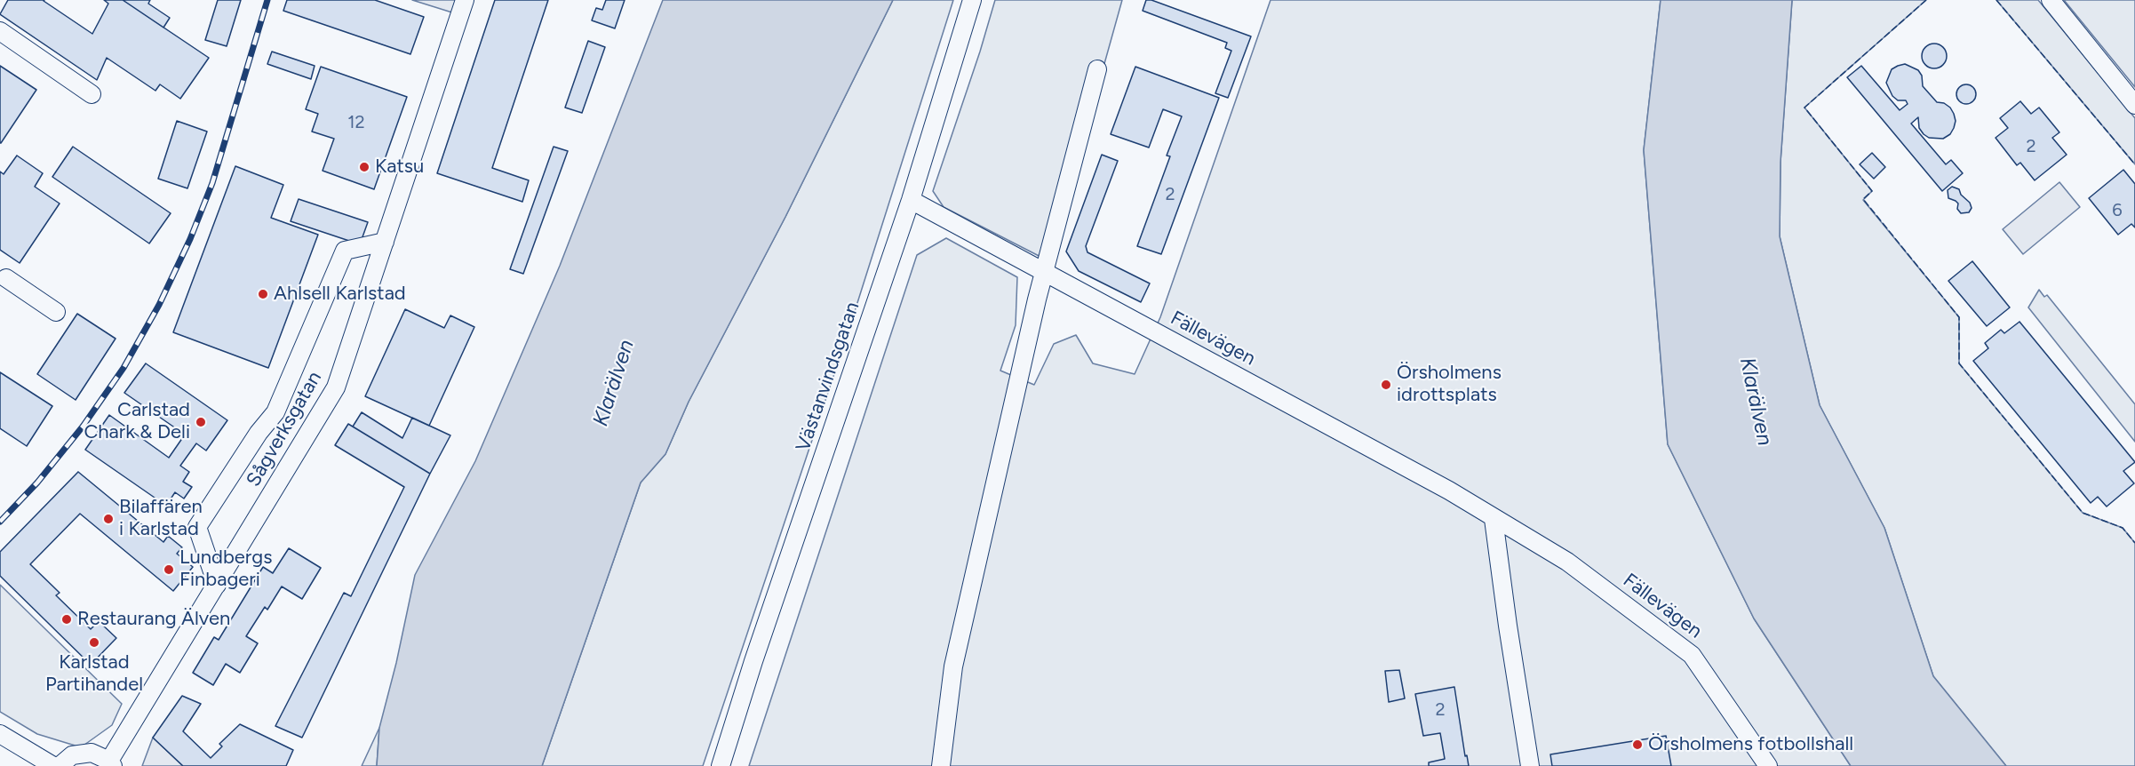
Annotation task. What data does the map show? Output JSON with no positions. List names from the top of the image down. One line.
{"streets":{"street":["Fällevägen","Västanvindsgatan","Sågverksgatan"]},"crossings":[["Fällevägen","Västanvindsgatan"]],"water":["Klarälven"],"places":["Katsu","Ahlsell Karlstad","Örsholmens idrottsplats","Carlstad Chark & Deli","Bilaffären i Karlstad","Lundbergs Finbageri","Restaurang Älven","Karlstad Partihandel","Örsholmens fotbollshall"],"house_numbers":["12","2","2","6","2"]}
